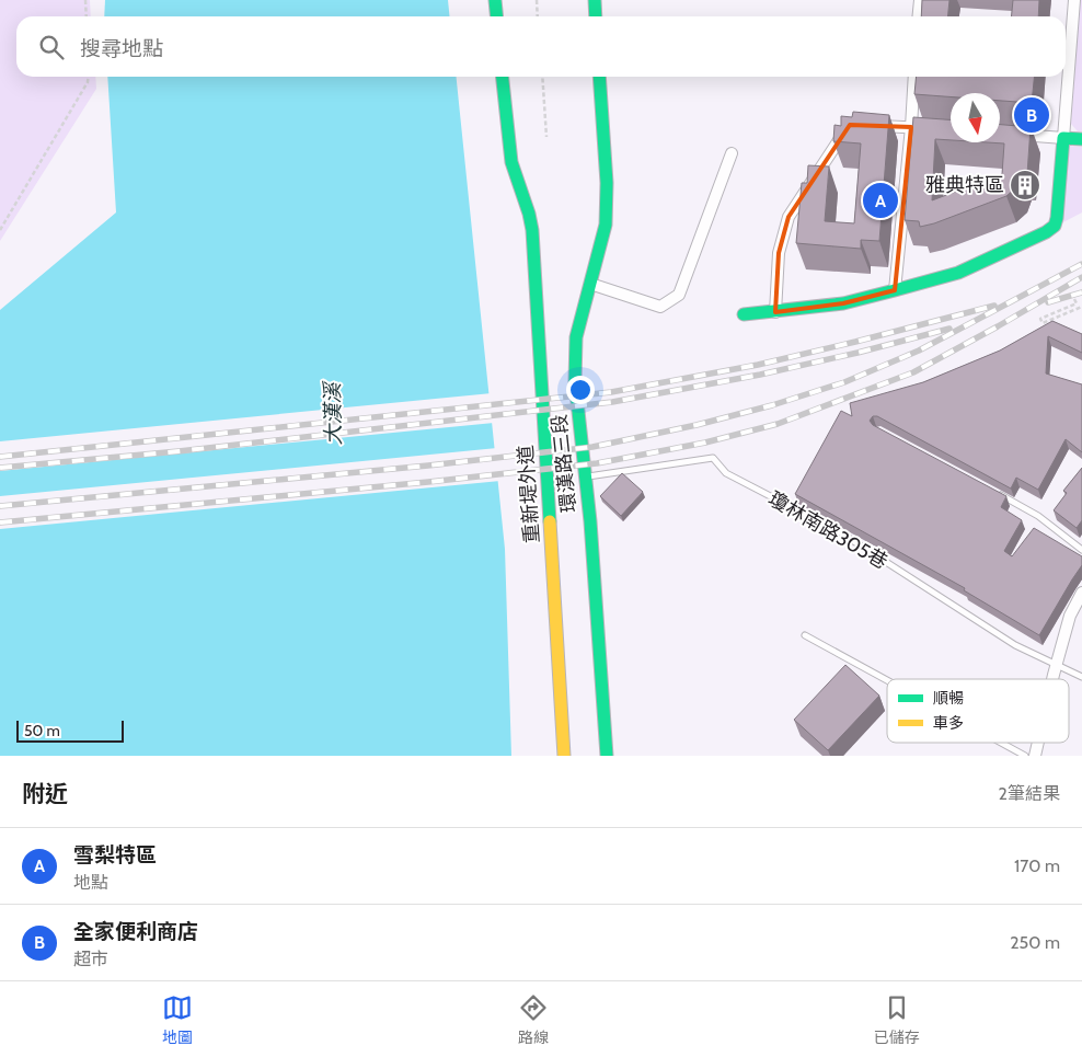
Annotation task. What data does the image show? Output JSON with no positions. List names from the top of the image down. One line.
{"streets":{"street":["環漢路三段","重新堤外道"],"lane":["瓊林南路305巷"]},"crossings":[["環漢路三段","瓊林南路305巷"]],"water":["大漢溪"],"places":{"building":["雅典特區"]},"legend":["順暢","車多"],"scale_bar":"50 m","north":"bottom","page":{"search":"搜尋地點","pins":["B","A"],"scale":"50 m","heading":["附近","2筆結果"],"list":[{"mark":"A","name":"雪梨特區","note":"地點","value":"170 m"},{"mark":"B","name":"全家便利商店","note":"超市","value":"250 m"}],"nav":["地圖","路線","已儲存"]}}
